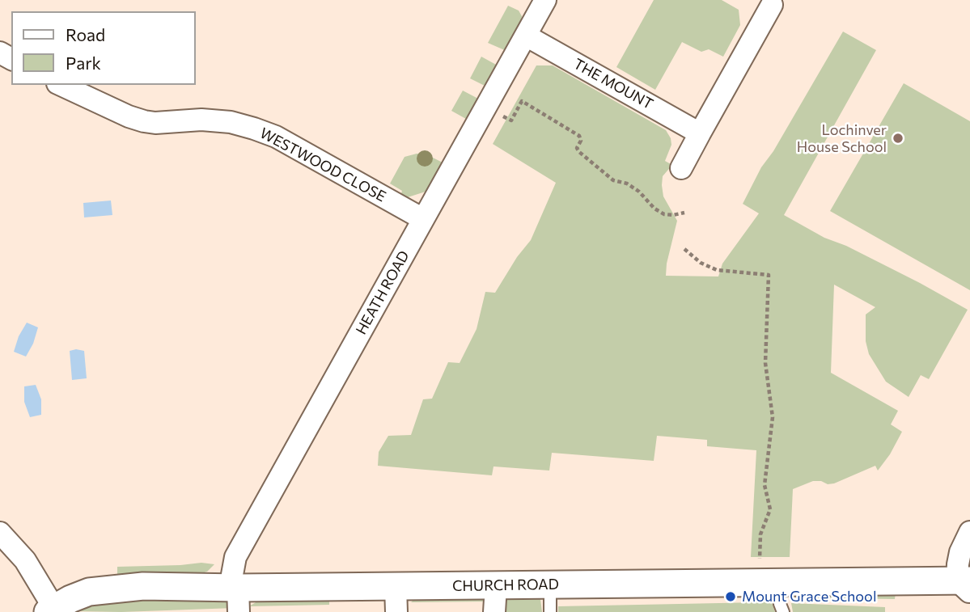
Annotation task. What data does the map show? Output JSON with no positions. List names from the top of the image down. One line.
{"streets":{"street":["THE MOUNT","WESTWOOD CLOSE","HEATH ROAD","CHURCH ROAD"]},"crossings":[["THE MOUNT","HEATH ROAD"],["WESTWOOD CLOSE","HEATH ROAD"],["HEATH ROAD","CHURCH ROAD"]],"places":["Lochinver House School","Mount Grace School"],"legend":["Road","Park"]}
